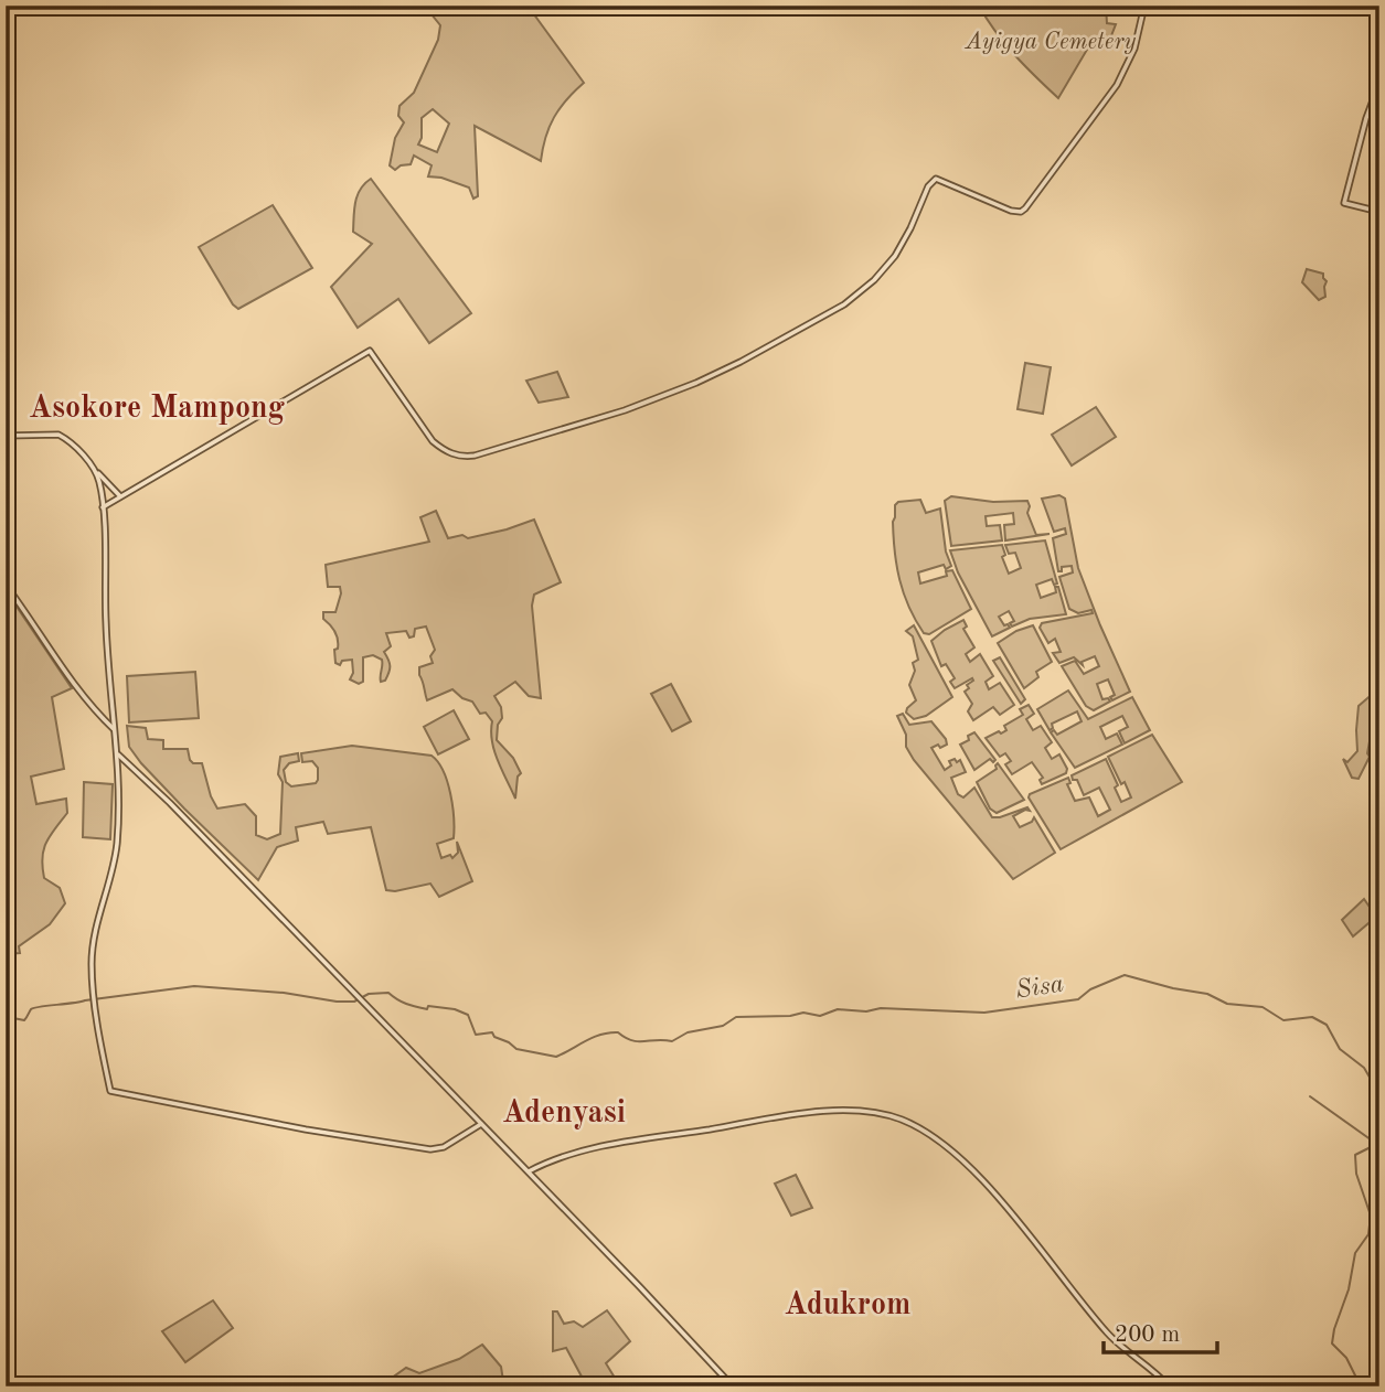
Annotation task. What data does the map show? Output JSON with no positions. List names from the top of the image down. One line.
{"districts":["Asokore Mampong","Adenyasi","Adukrom"],"water":["Sisa"],"parks":["Ayigya Cemetery"],"scale_bar":"200 m"}
